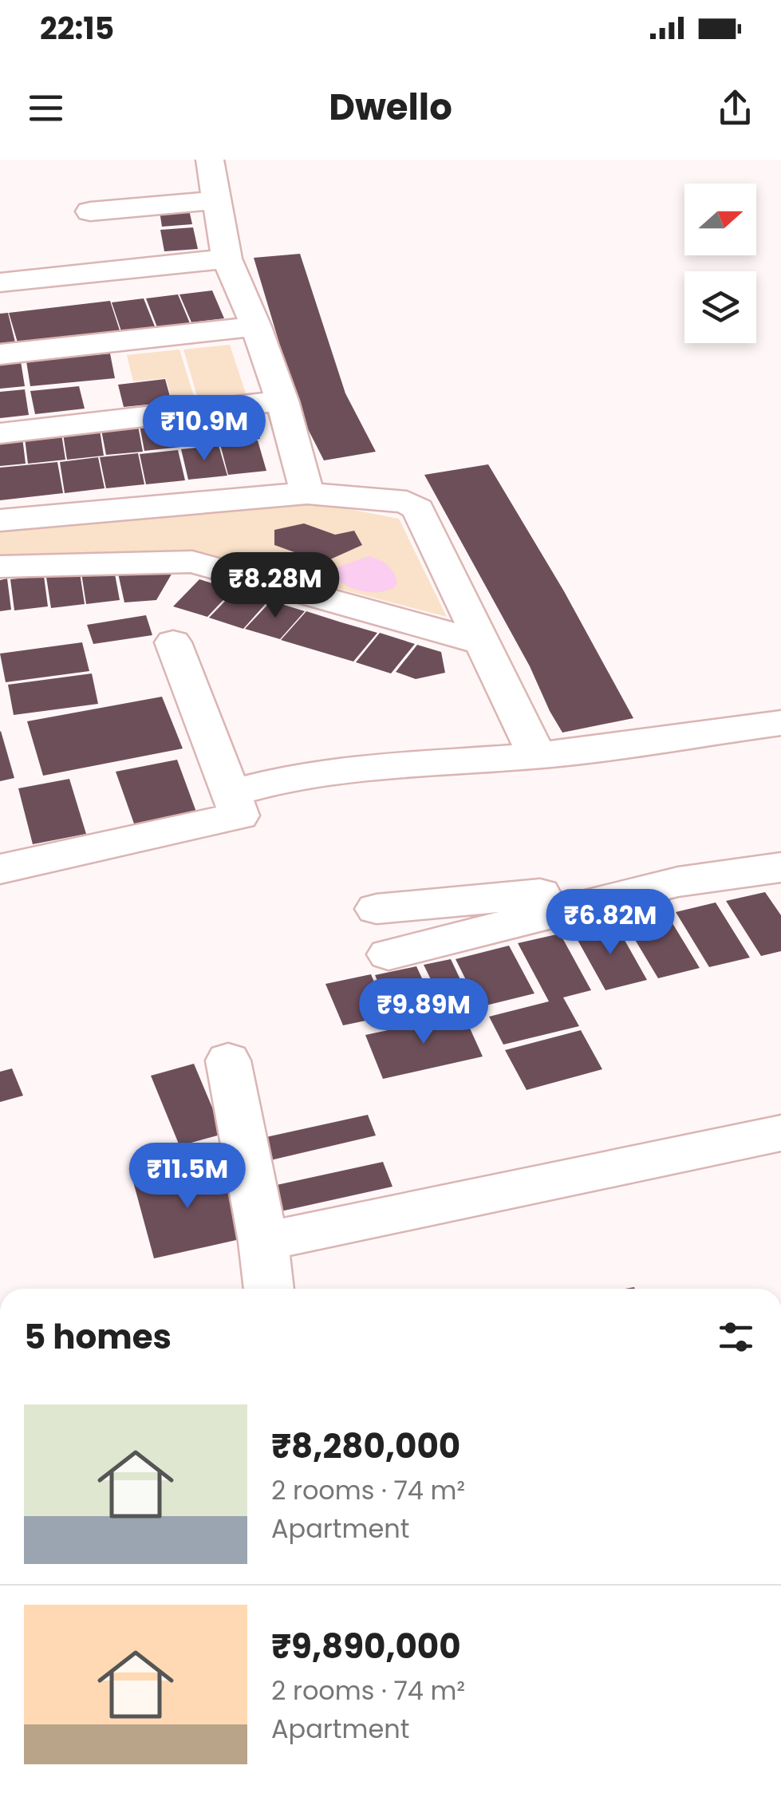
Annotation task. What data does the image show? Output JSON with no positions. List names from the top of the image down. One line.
{"north":"right","page":{"status":"22:15","header":"Dwello","price":["₹10.9M","₹8.28M","₹6.82M","₹9.89M","₹11.5M"],"heading":"5 homes","list":[{"name":"₹8,280,000","note":"2 rooms · 74 m² · Apartment"},{"name":"₹9,890,000","note":"2 rooms · 74 m² · Apartment"}]}}
